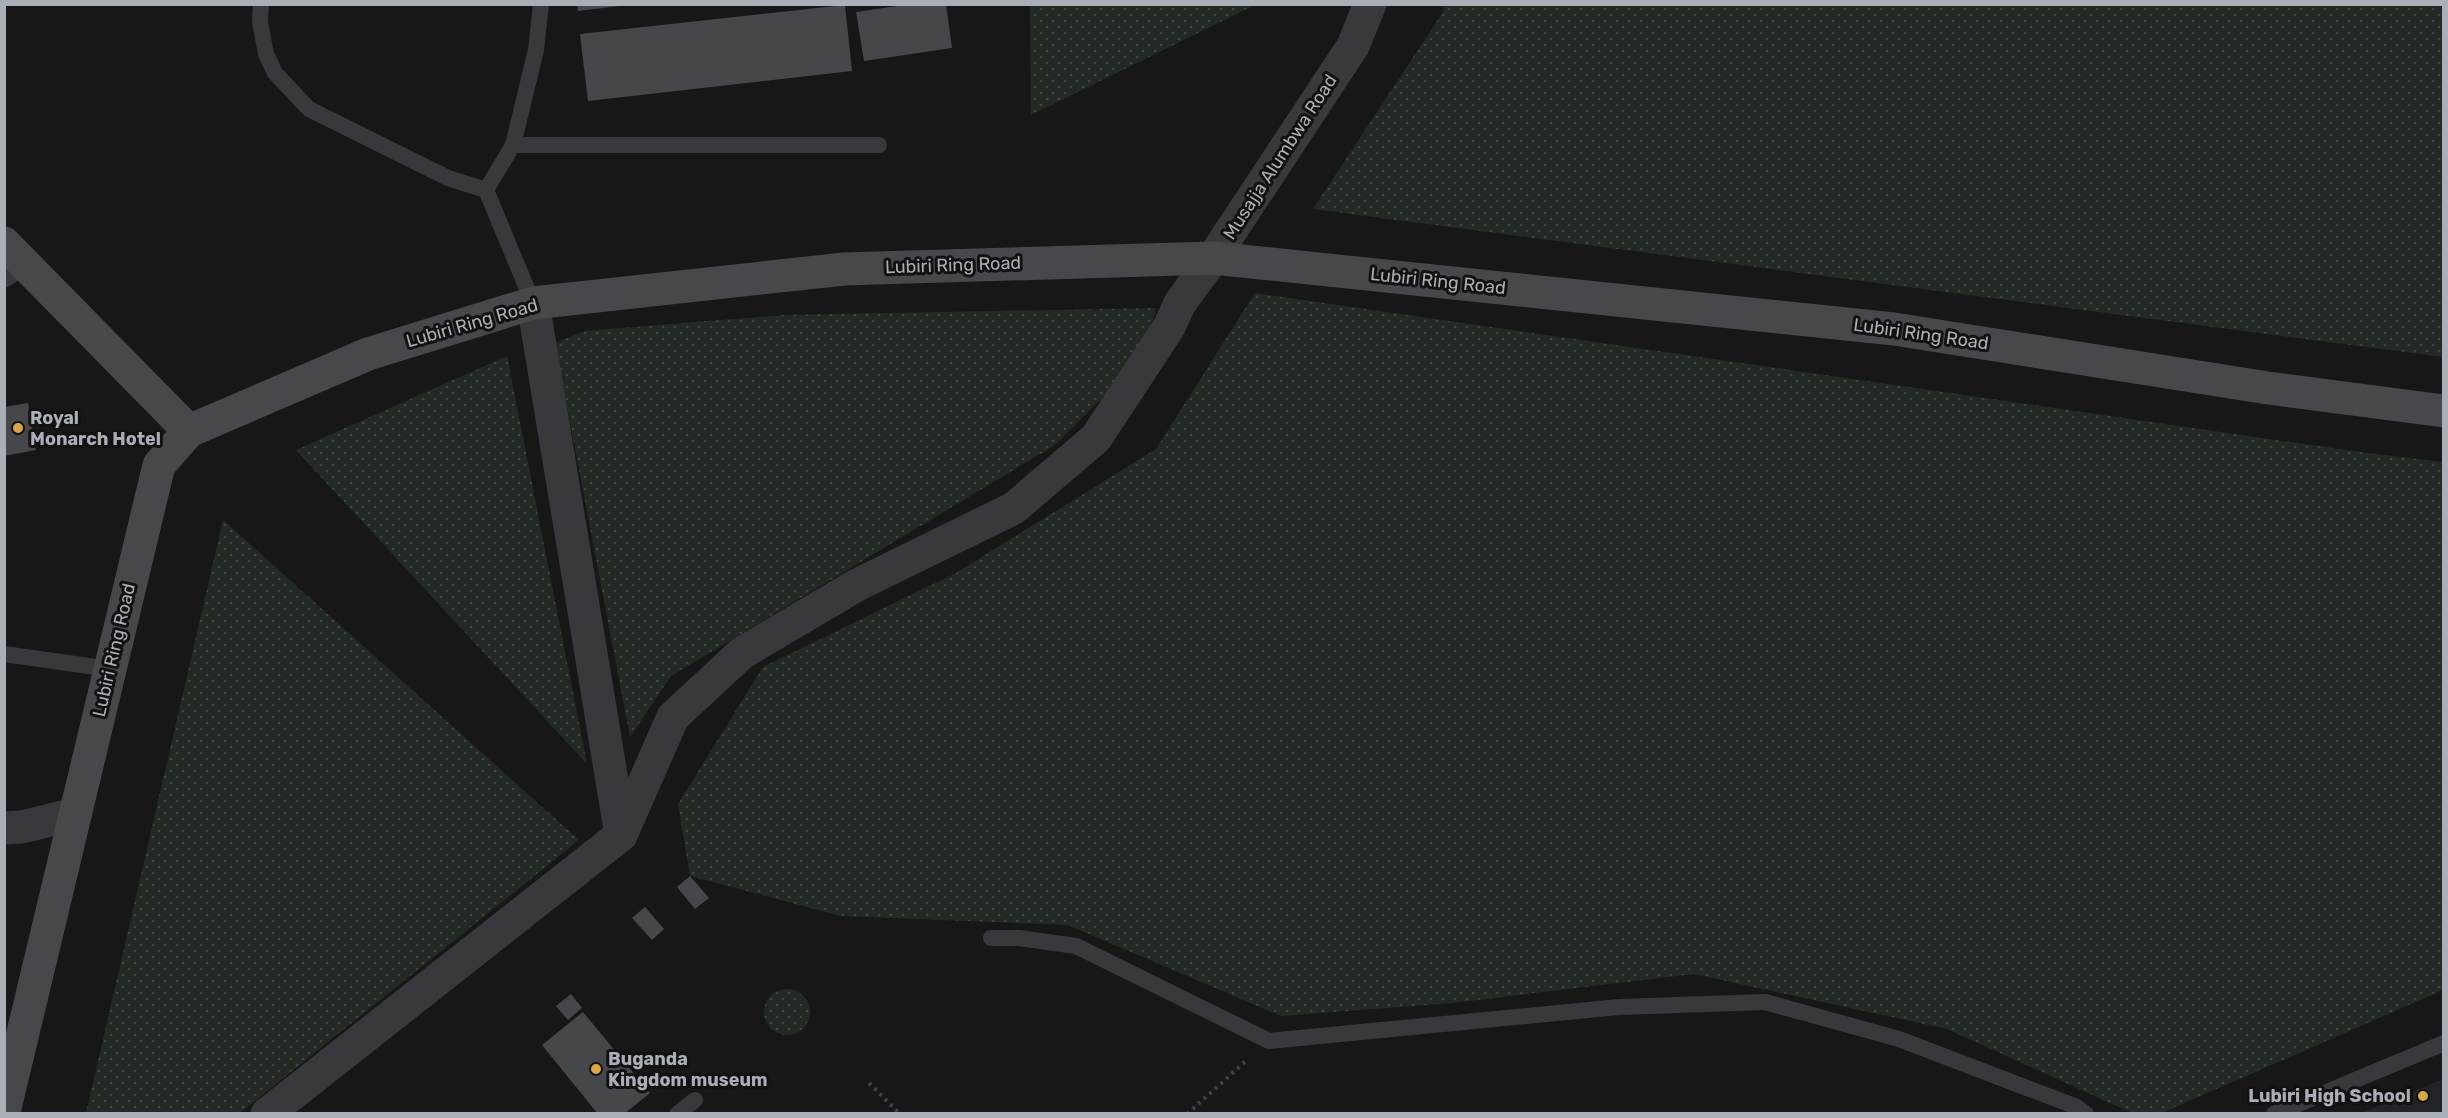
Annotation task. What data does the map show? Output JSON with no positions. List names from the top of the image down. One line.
{"streets":{"main road":["Lubiri Ring Road"],"street":["Musajja Alumbwa Road"]},"crossings":[["Musajja Alumbwa Road","Lubiri Ring Road"]],"places":["Royal Monarch Hotel","Buganda Kingdom museum","Lubiri High School"]}
